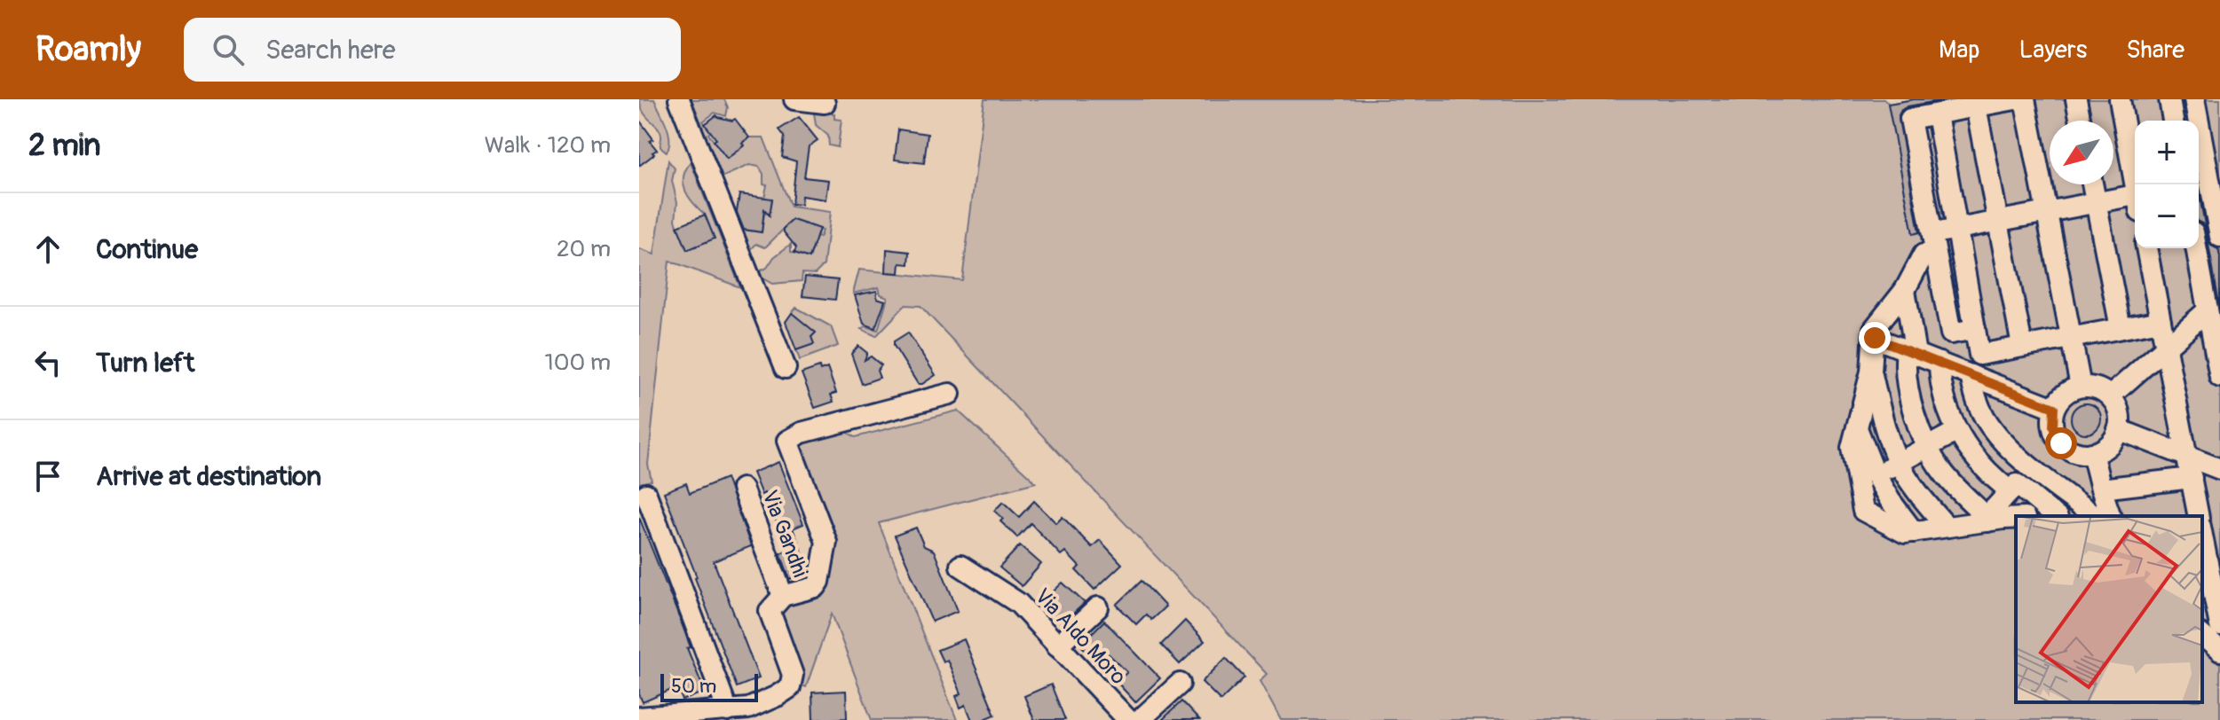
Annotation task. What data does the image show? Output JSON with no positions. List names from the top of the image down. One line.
{"streets":{"street":["Via Gandhi","Via Aldo Moro"]},"scale_bar":"50 m","north":"bottom left","page":{"header":"Roamly","search":"Search here","nav":["Map","Layers","Share"],"heading":["2 min","Walk · 120 m"],"map_buttons":["+","−"],"list":[["Continue","20 m"],["Turn left","100 m"],"Arrive at destination"],"scale":"50 m"}}
